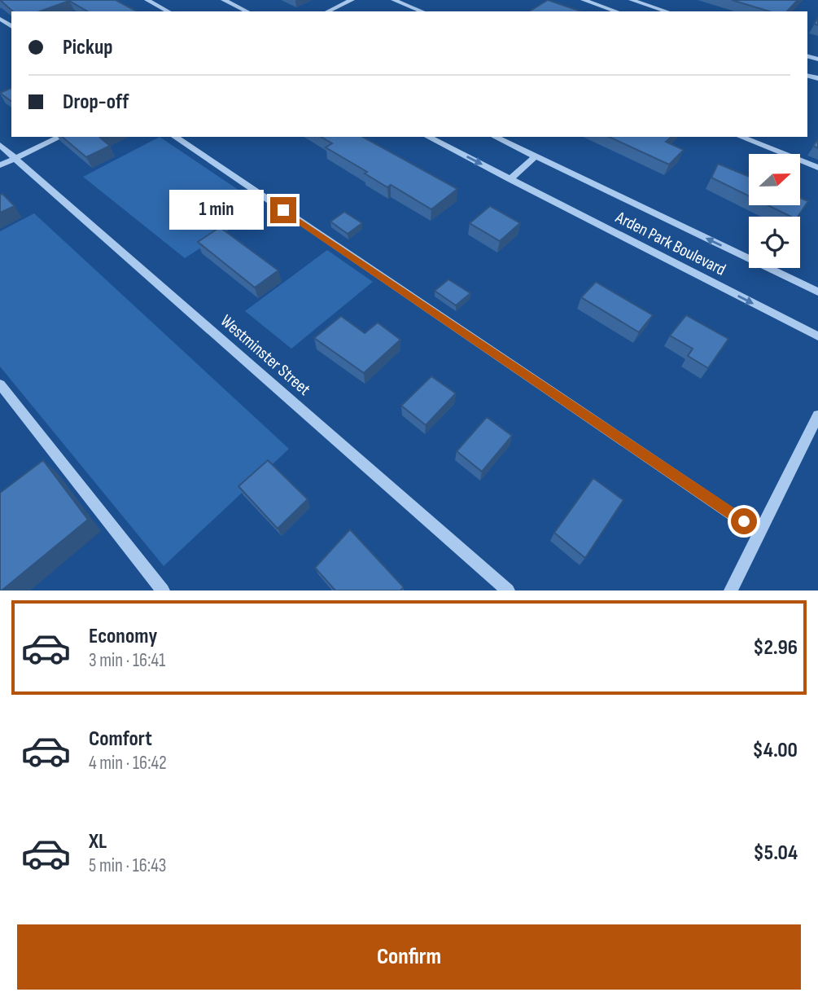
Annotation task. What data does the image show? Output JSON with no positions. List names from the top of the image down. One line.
{"streets":{"street":["Arden Park Boulevard","Westminster Street"]},"north":"right","page":{"banner":["Pickup","Drop-off"],"bubble":"1 min","list":[{"name":"Economy","note":"3 min · 16:41","value":"$2.96"},{"name":"Comfort","note":"4 min · 16:42","value":"$4.00"},{"name":"XL","note":"5 min · 16:43","value":"$5.04"}],"buttons":"Confirm"}}
